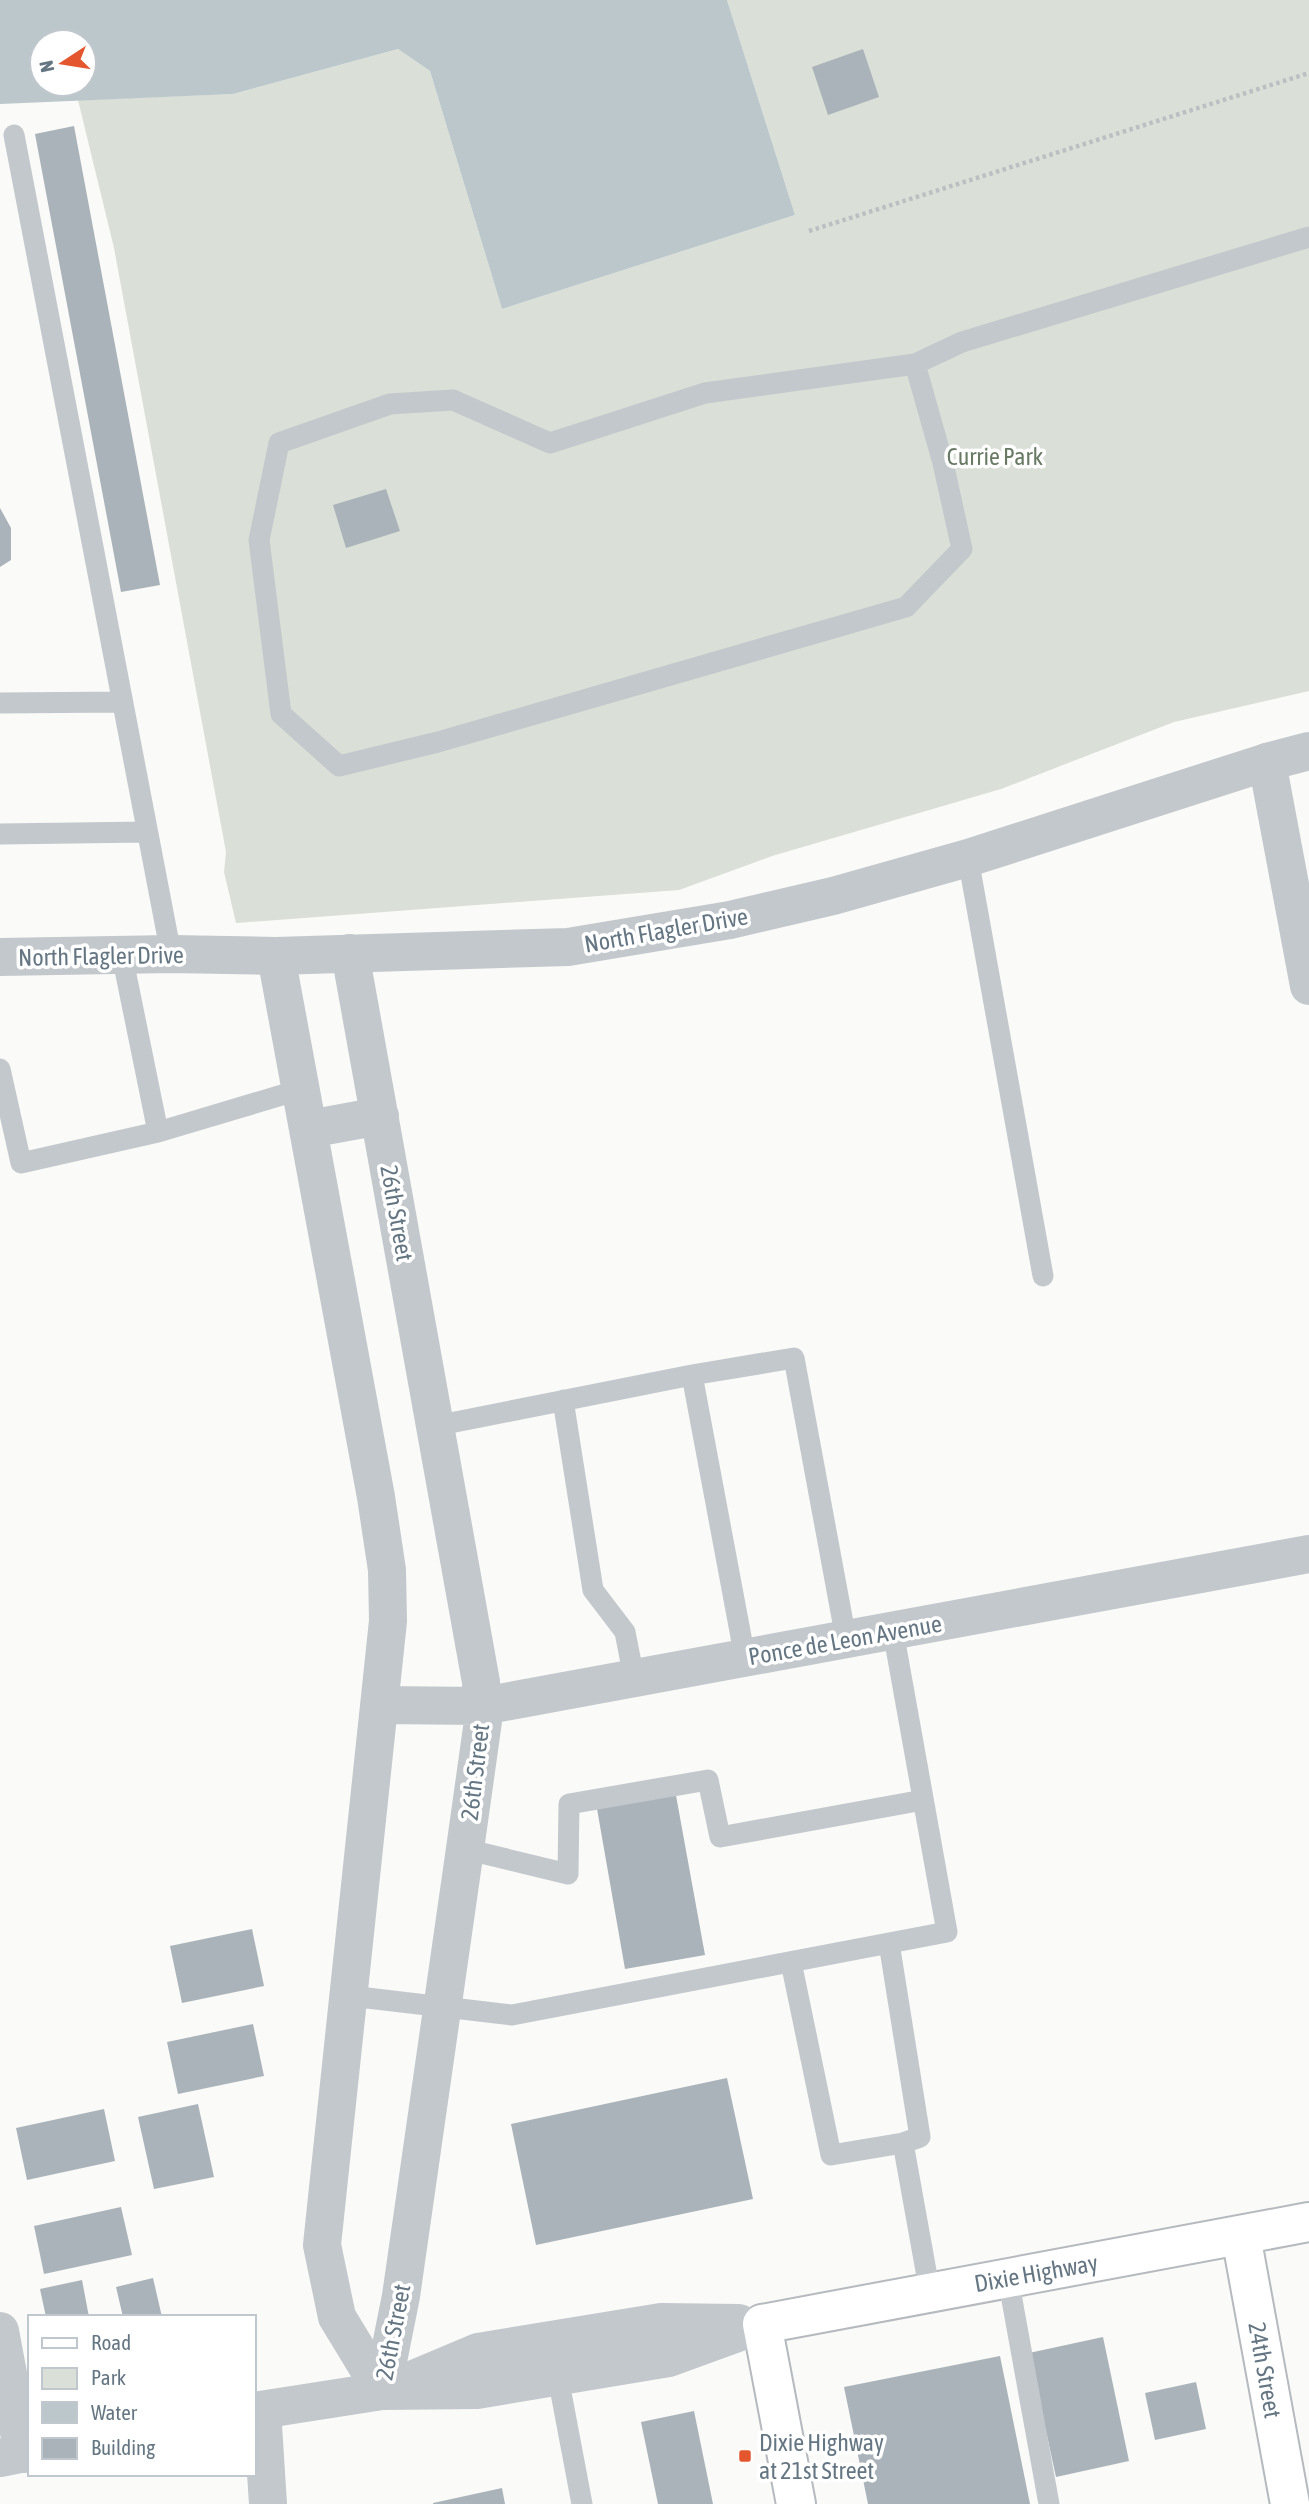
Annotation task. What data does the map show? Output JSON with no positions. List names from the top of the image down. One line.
{"streets":{"main road":["Dixie Highway","24th Street"],"street":["North Flagler Drive","26th Street","Ponce de Leon Avenue"]},"crossings":[["North Flagler Drive","26th Street"],["26th Street","Ponce de Leon Avenue"],["26th Street","Dixie Highway"],["Dixie Highway","24th Street"]],"parks":["Currie Park"],"places":{"transit":["Dixie Highway at 21st Street"]},"legend":["Road","Park","Water","Building"],"north":"left"}
